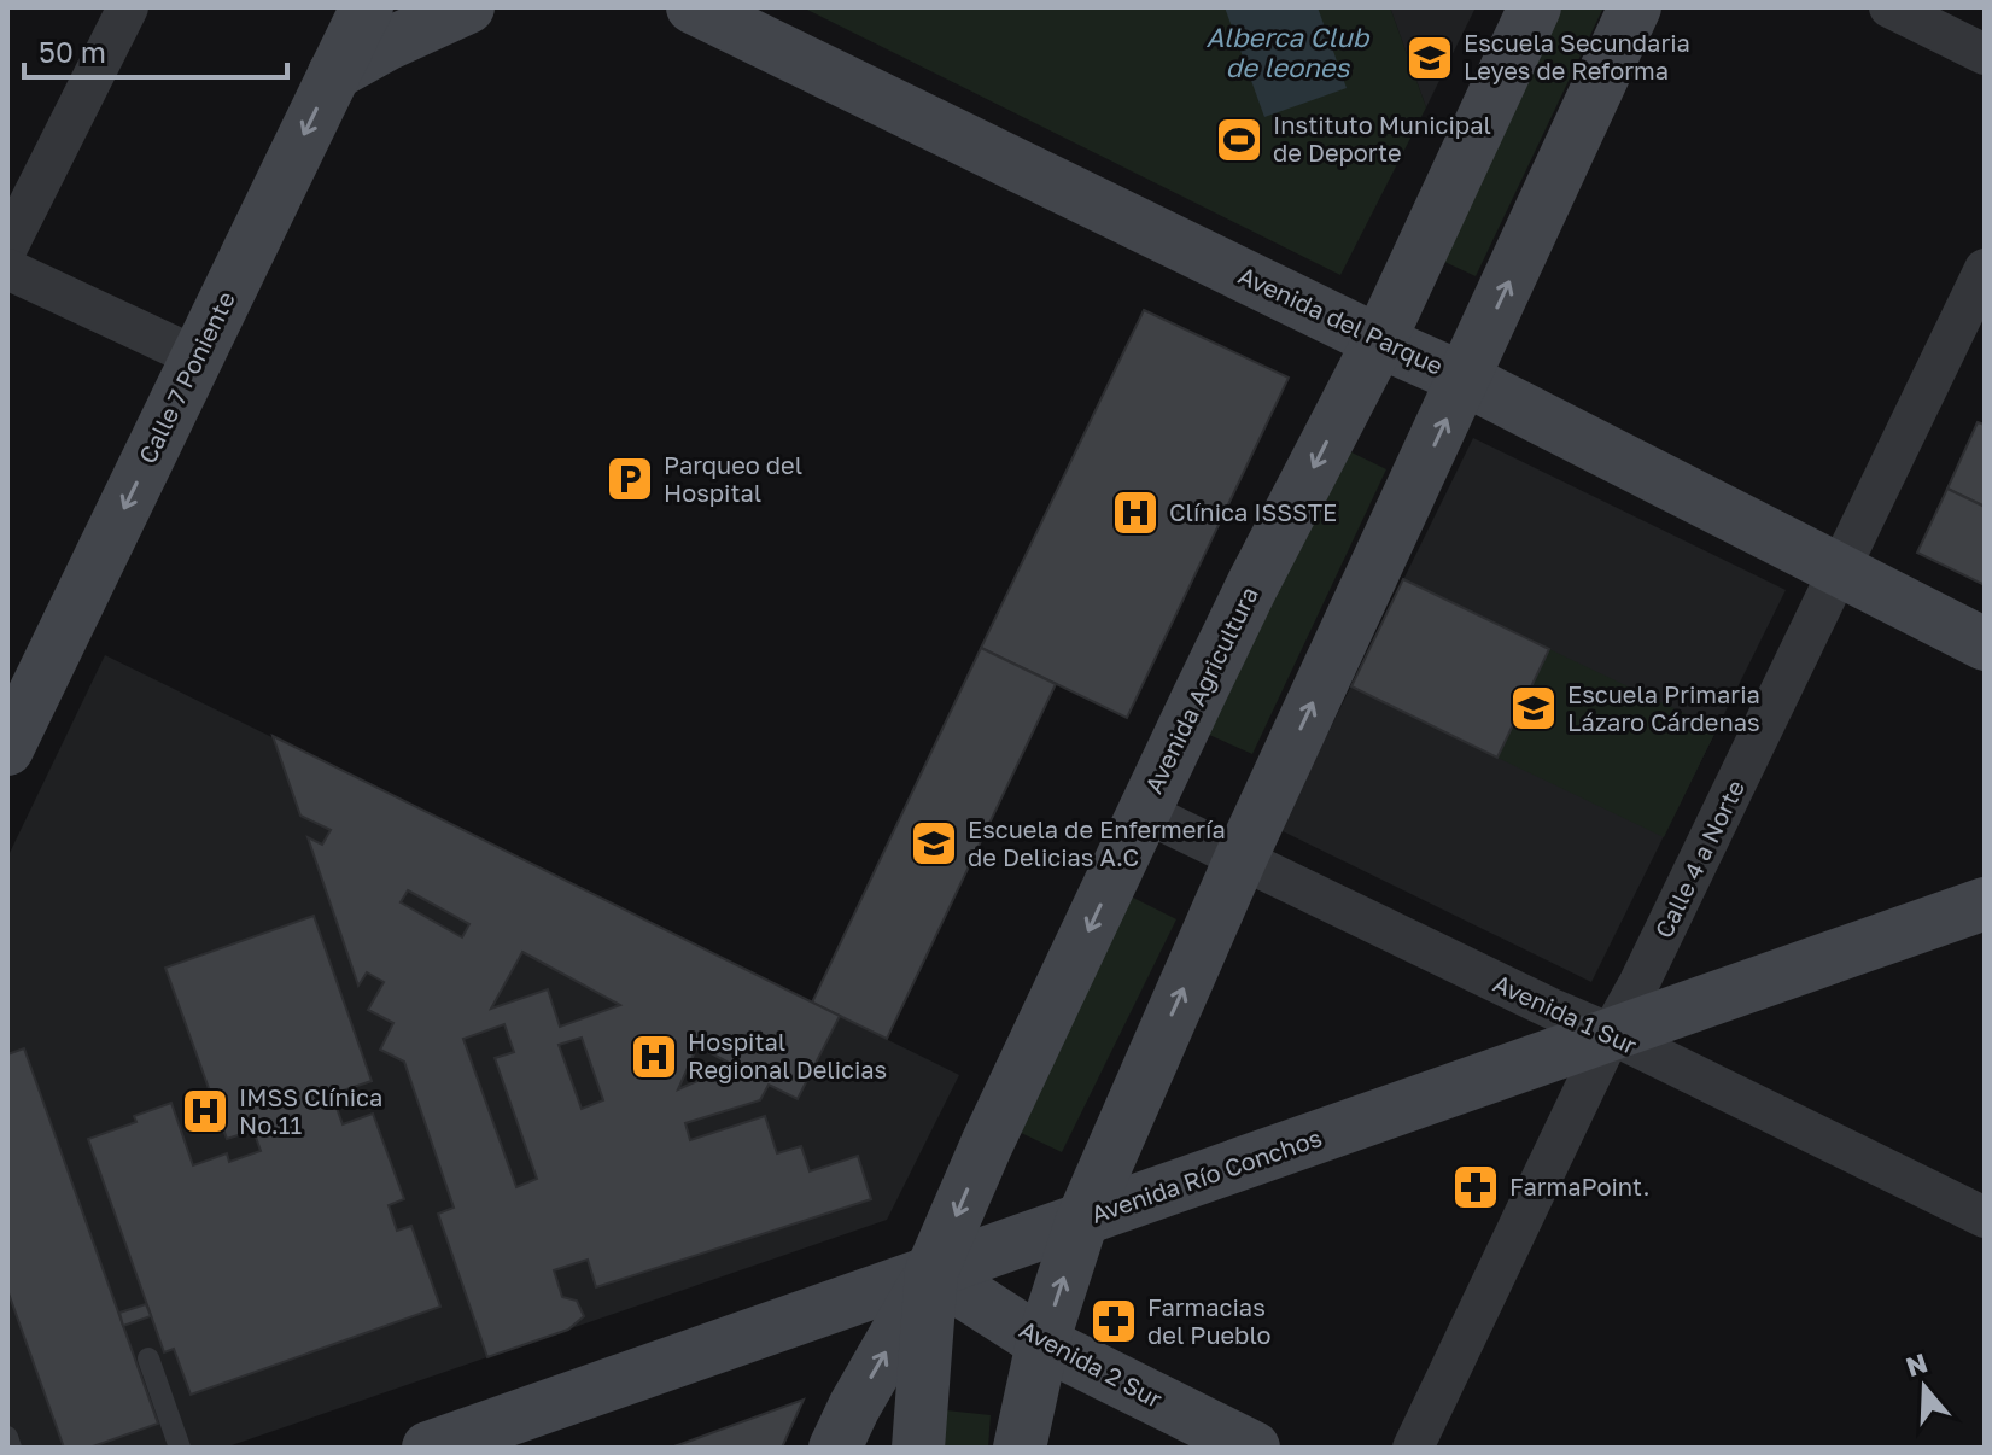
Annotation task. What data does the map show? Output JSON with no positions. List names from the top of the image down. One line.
{"streets":{"main road":["Avenida del Parque","Calle 7 Poniente","Avenida Agricultura","Avenida Río Conchos","Avenida 2 Sur"],"street":["Calle 4 a Norte","Avenida 1 Sur"]},"crossings":[["Avenida del Parque","Avenida Agricultura"],["Avenida del Parque","Calle 4 a Norte"],["Avenida Agricultura","Avenida 1 Sur"],["Avenida Agricultura","Avenida Río Conchos"],["Avenida Agricultura","Avenida 2 Sur"],["Calle 4 a Norte","Avenida 1 Sur"],["Calle 4 a Norte","Avenida Río Conchos"],["Avenida 1 Sur","Avenida Río Conchos"],["Avenida Río Conchos","Avenida 2 Sur"]],"one_way":["Calle 7 Poniente"],"water":["Alberca Club de leones"],"places":{"school or university":["Escuela Secundaria Leyes de Reforma","Escuela Primaria Lázaro Cárdenas","Escuela de Enfermería de Delicias A.C"],"sports":["Instituto Municipal de Deporte"],"parking":["Parqueo del Hospital"],"hospital":["Clínica ISSSTE","Hospital Regional Delicias","IMSS Clínica No.11"],"pharmacy":["FarmaPoint.","Farmacias del Pueblo"]},"scale_bar":"50 m","north":"top"}
